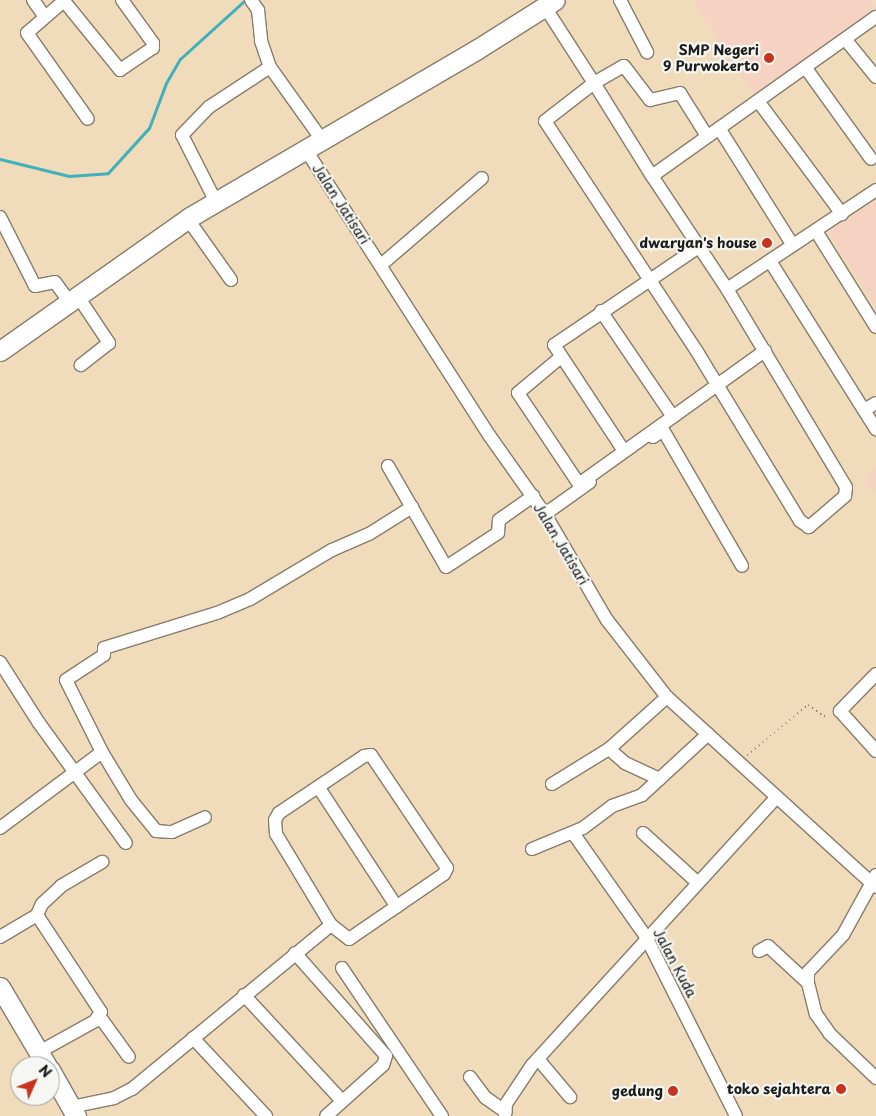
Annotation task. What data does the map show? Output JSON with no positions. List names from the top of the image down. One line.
{"streets":{"street":["Jalan Jatisari","Jalan Kuda"]},"places":["SMP Negeri 9 Purwokerto","dwaryan's house","toko sejahtera","gedung"],"north":"top right"}
